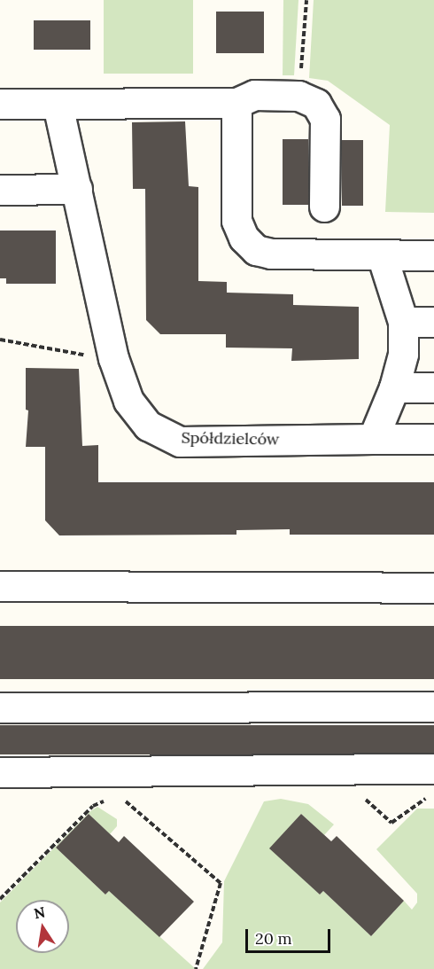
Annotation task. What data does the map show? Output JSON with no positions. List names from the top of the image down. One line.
{"streets":{"street":["Spółdzielców"]},"scale_bar":"20 m","north":"top"}
